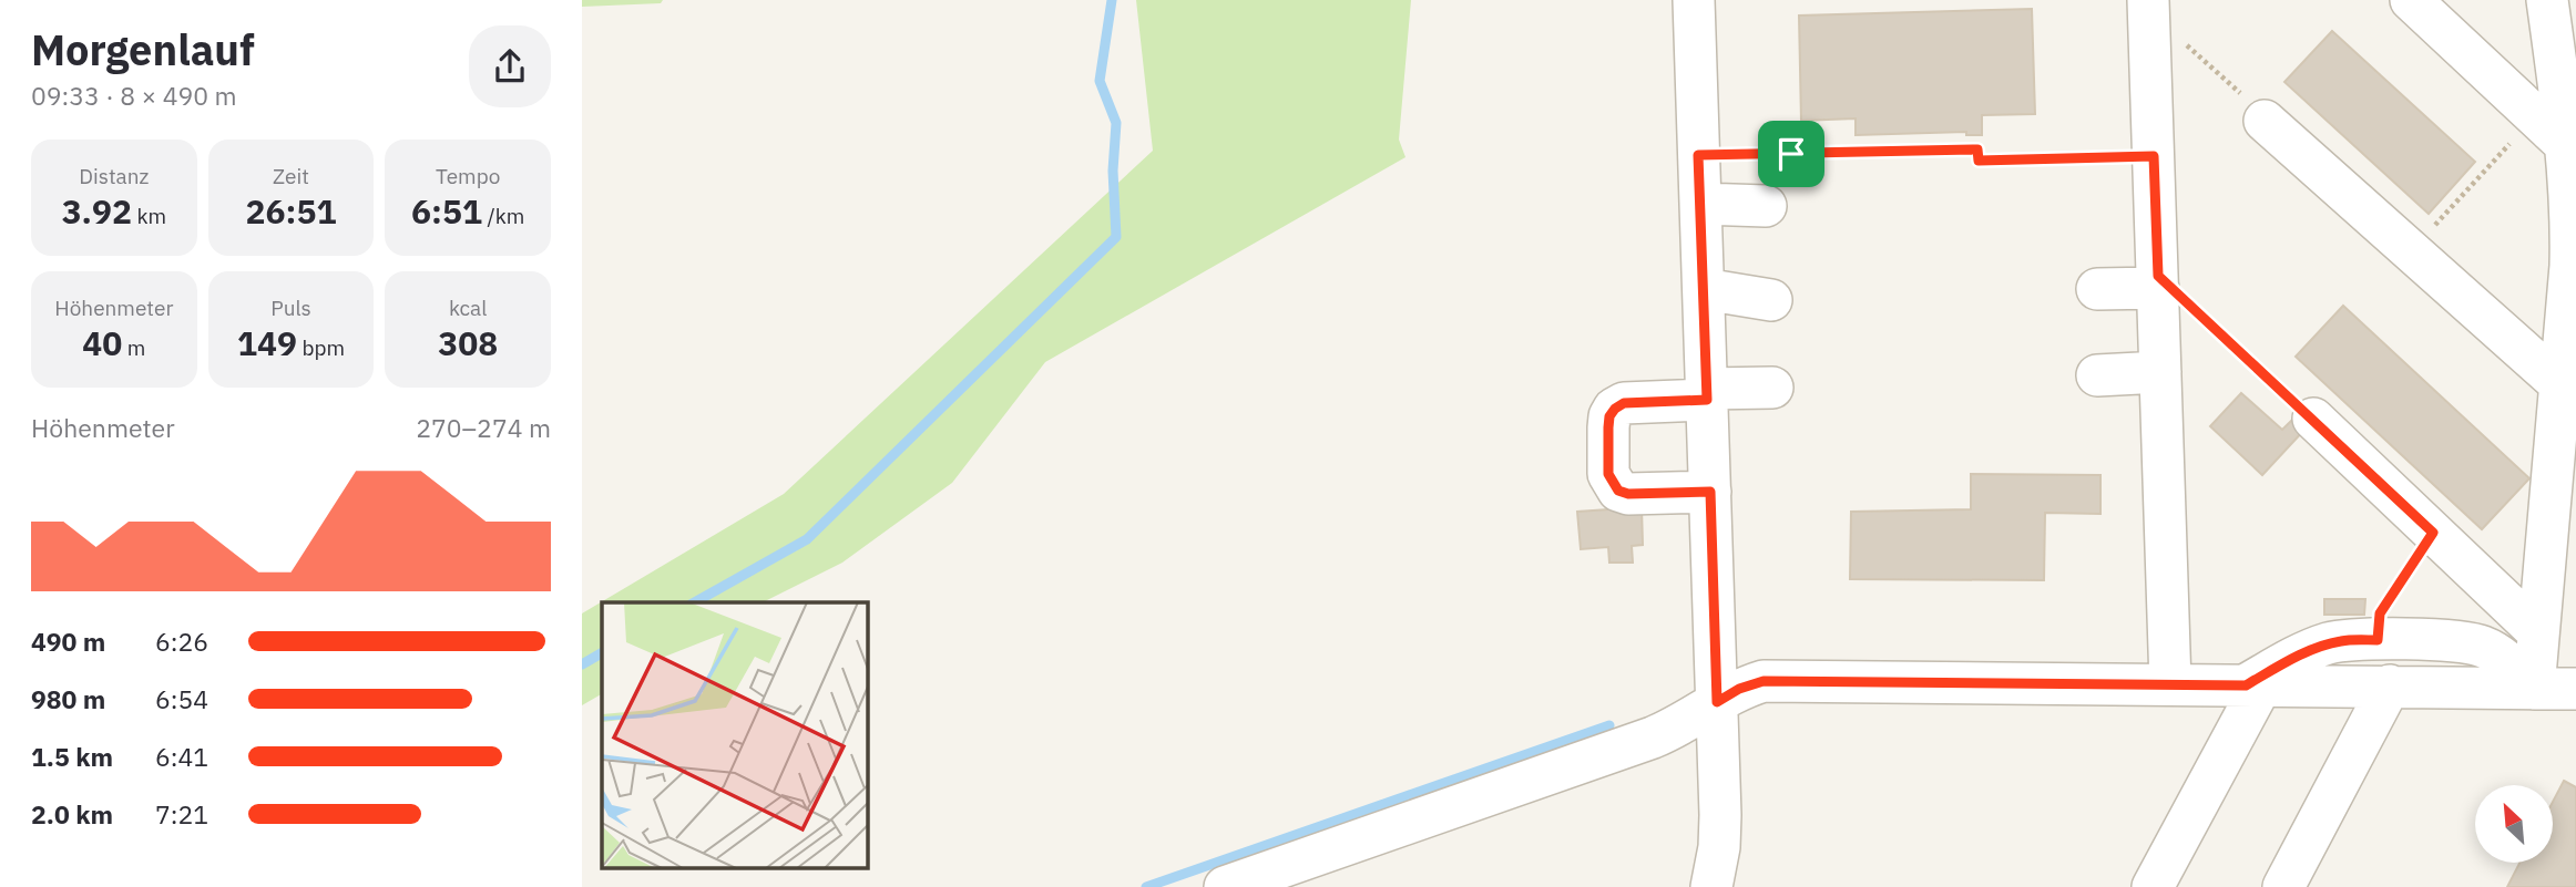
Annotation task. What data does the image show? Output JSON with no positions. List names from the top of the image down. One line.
{"north":"top left","page":{"heading":["Morgenlauf","09:33 · 8 × 490 m"],"stats":[["Distanz","3.92 km"],["Zeit","26:51"],["Tempo","6:51 /km"],["Höhenmeter","40 m"],["Puls","149 bpm"],["kcal","308"]],"chart":["Höhenmeter","270–274 m"],"list":[{"name":"490 m","note":"6:26"},{"name":"980 m","note":"6:54"},{"name":"1.5 km","note":"6:41"},{"name":"2.0 km","note":"7:21"}]}}
